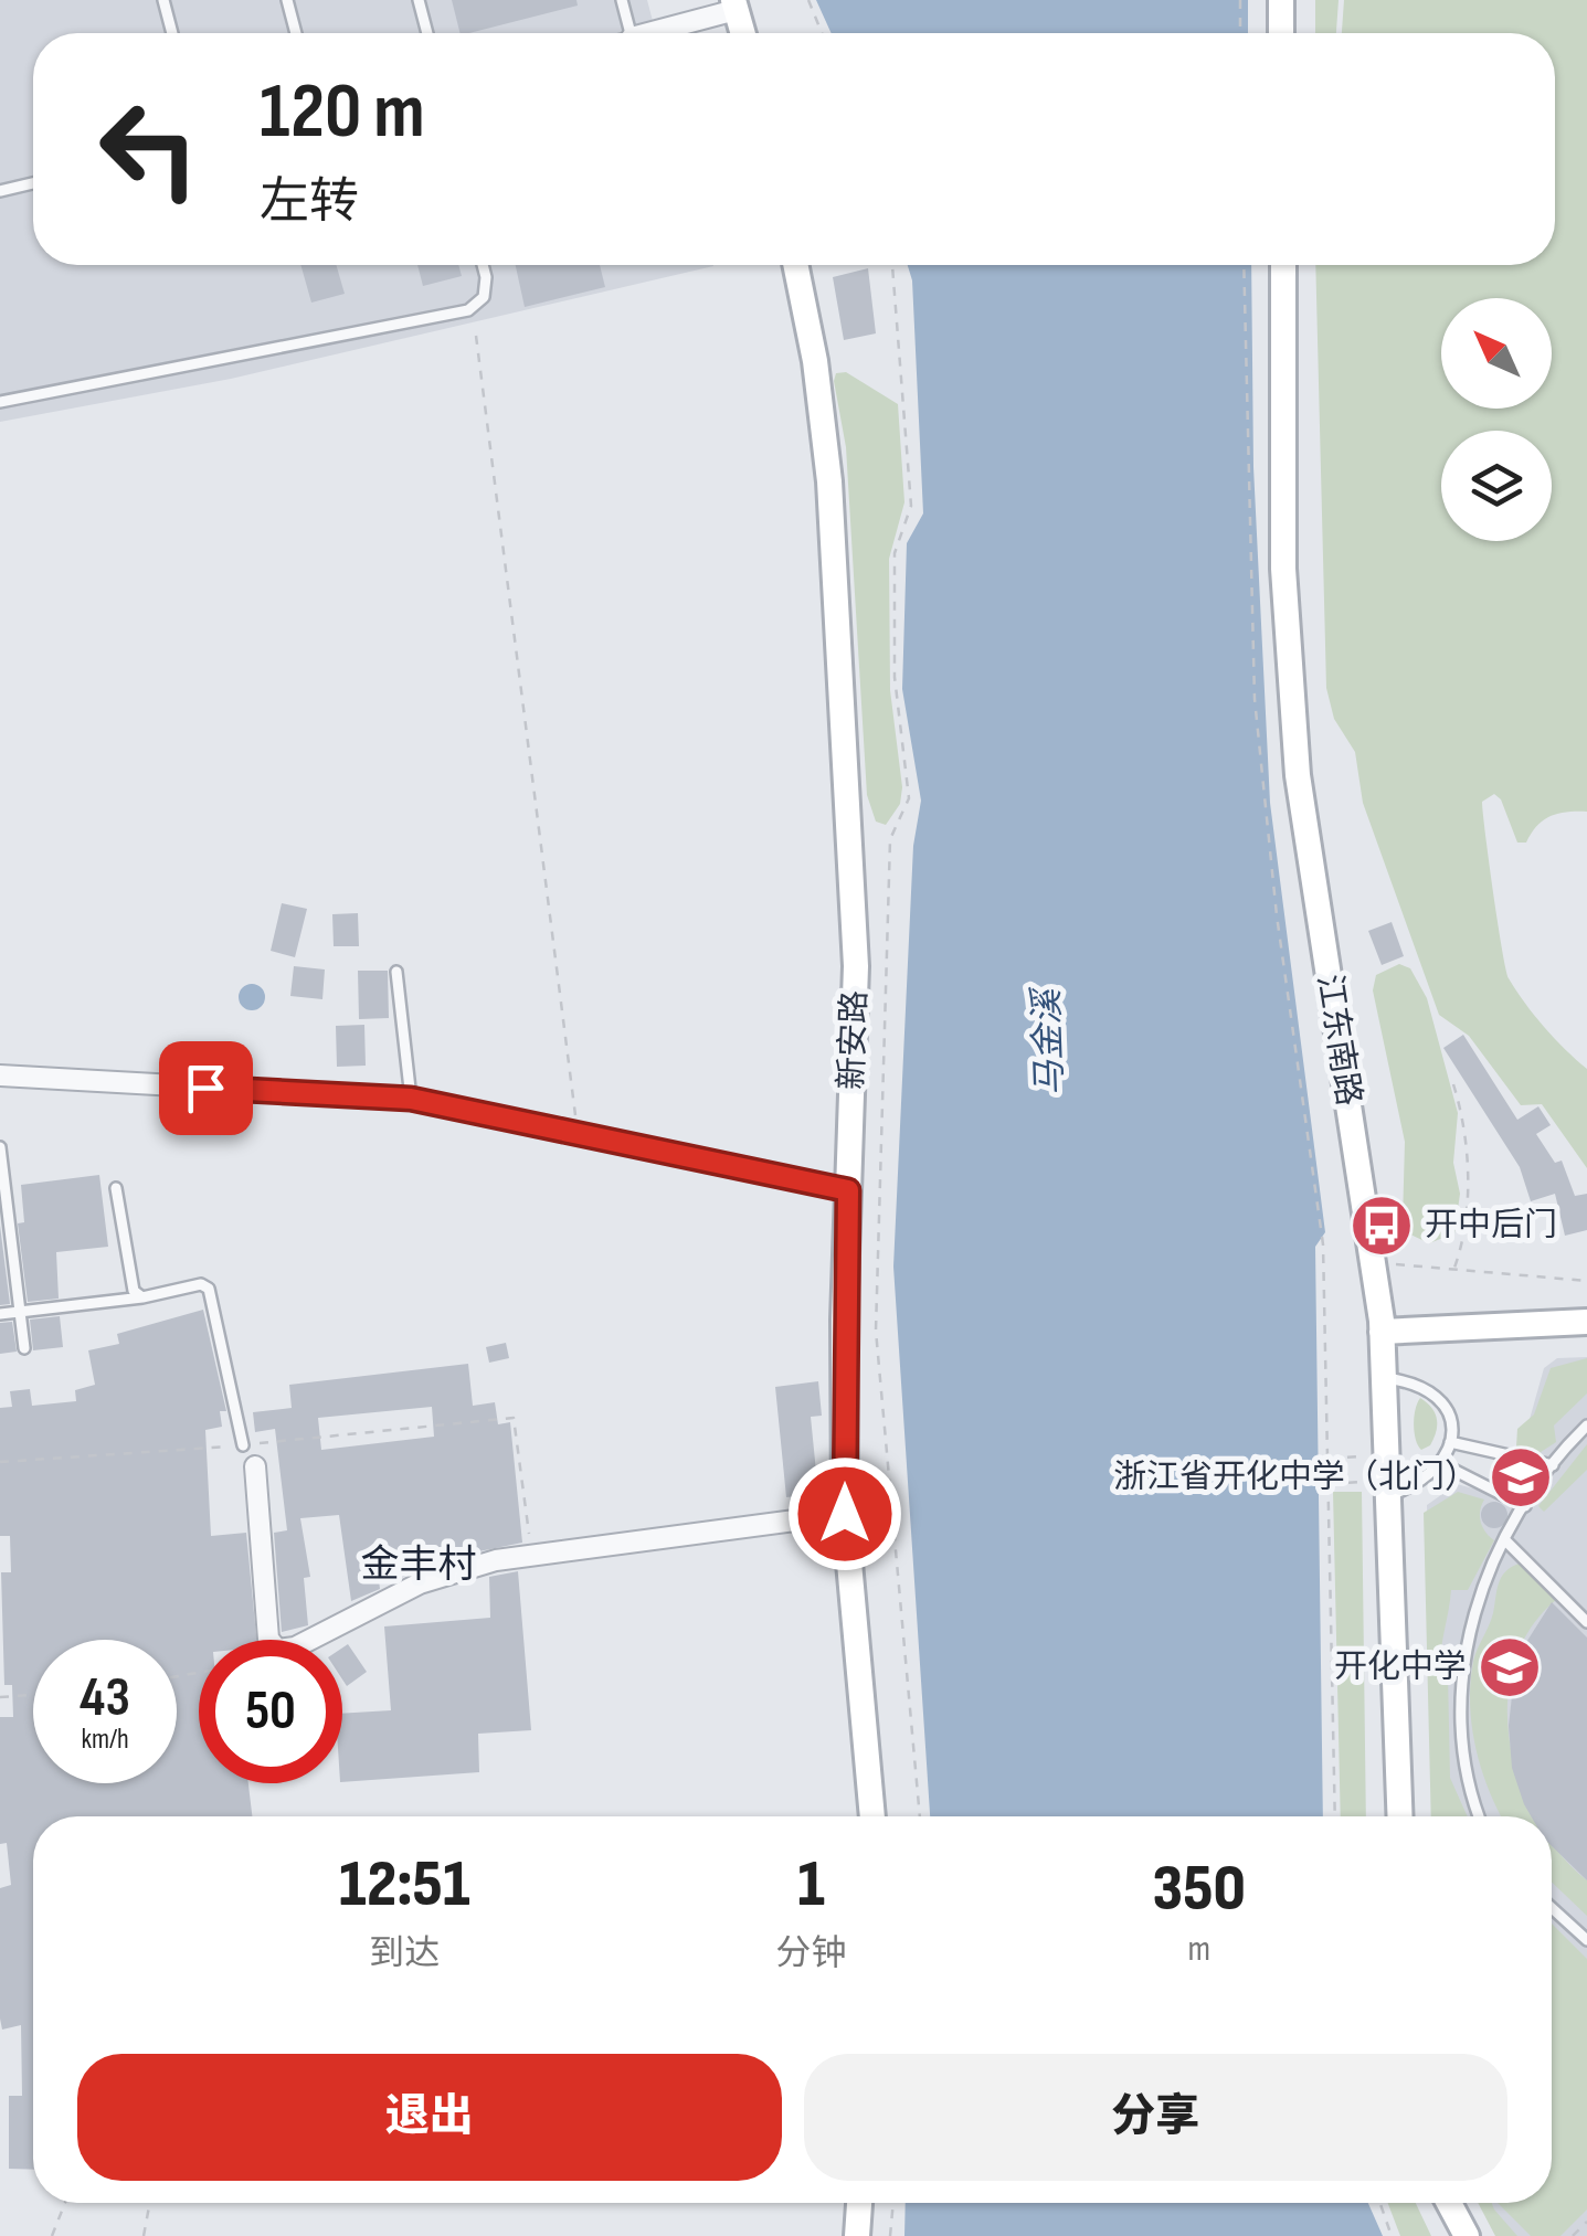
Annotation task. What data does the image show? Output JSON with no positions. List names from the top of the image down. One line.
{"streets":{"street":["新安路","江东南路"]},"districts":["金丰村"],"water":["马金溪"],"places":{"bus stop":["开中后门"],"school or university":["浙江省开化中学（北门）","开化中学"]},"north":"top left","page":{"turn":["120 m","左转"],"speed":"43 km/h","limit":"50","eta":["12:51","到达","1","分钟","350","m"],"buttons":["退出","分享"]}}
